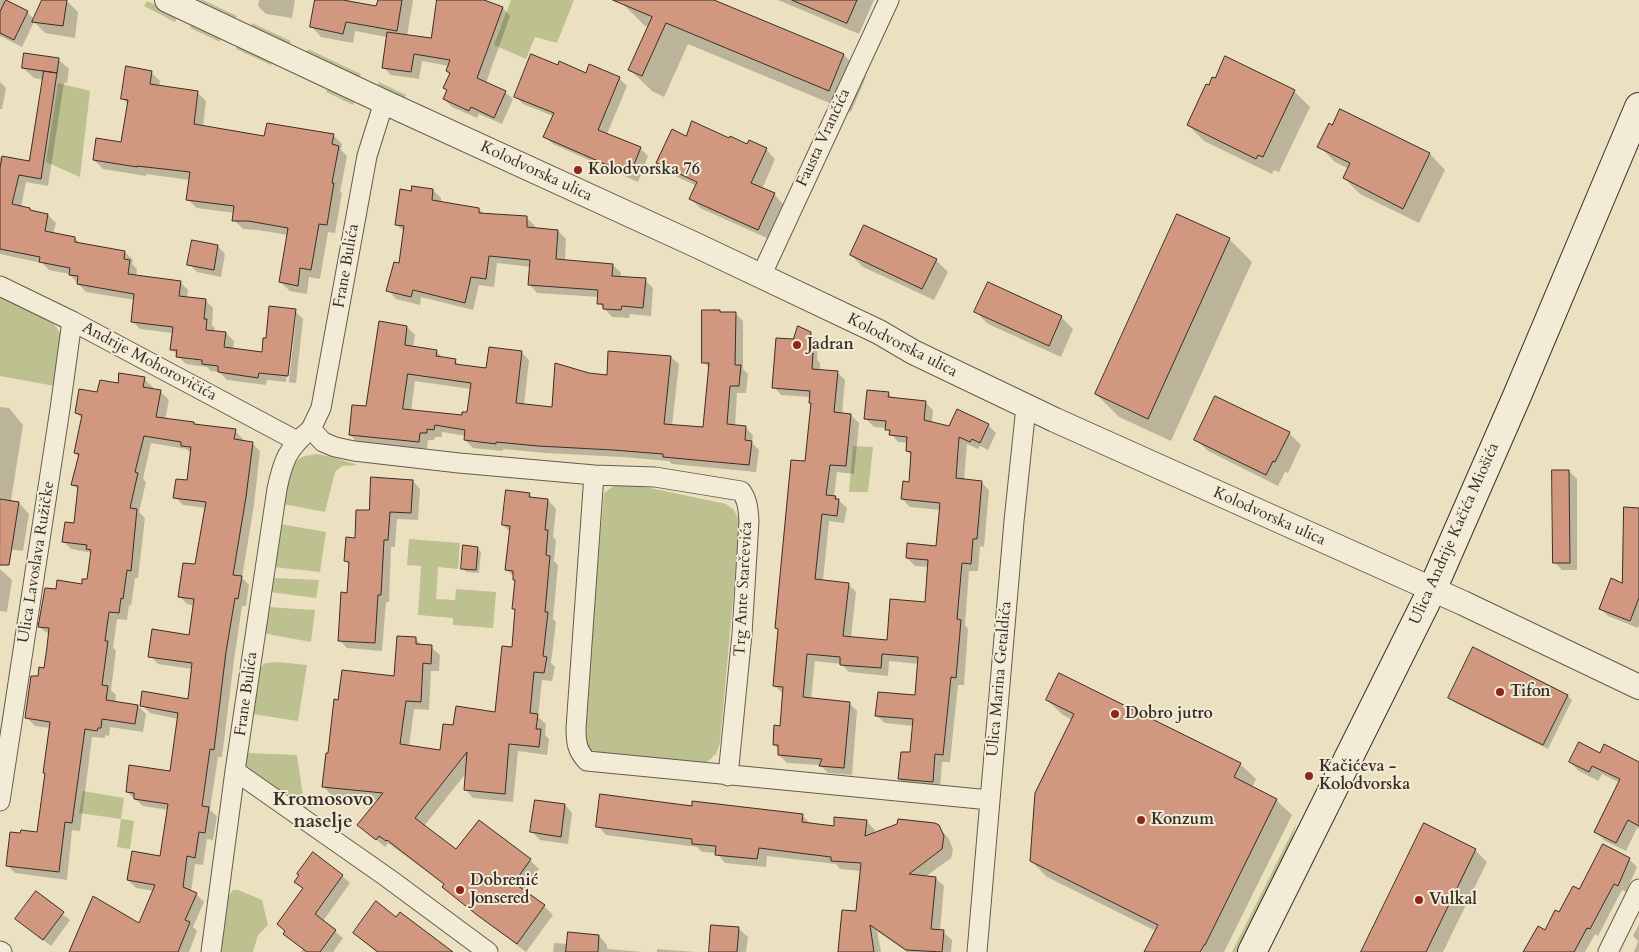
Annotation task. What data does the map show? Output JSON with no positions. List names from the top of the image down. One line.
{"streets":{"main road":["Ulica Andrije Kačića Miošića"],"street":["Fausta Vrančića","Kolodvorska ulica","Frane Bulića","Andrije Mohorovičića","Ulica Lavoslava Ružičke","Trg Ante Starčevića","Ulica Marina Getaldića"]},"crossings":[["Fausta Vrančića","Kolodvorska ulica"],["Kolodvorska ulica","Frane Bulića"],["Kolodvorska ulica","Ulica Andrije Kačića Miošića"],["Kolodvorska ulica","Ulica Marina Getaldića"],["Frane Bulića","Andrije Mohorovičića"],["Frane Bulića","Trg Ante Starčevića"],["Andrije Mohorovičića","Ulica Lavoslava Ružičke"],["Andrije Mohorovičića","Trg Ante Starčevića"]],"districts":["Kromosovo naselje"],"places":["Kolodvorska 76","Jadran","Tifon","Dobro jutro","Kačićeva - Kolodvorska","Konzum","Dobrenić Jonsered","Vulkal"]}
